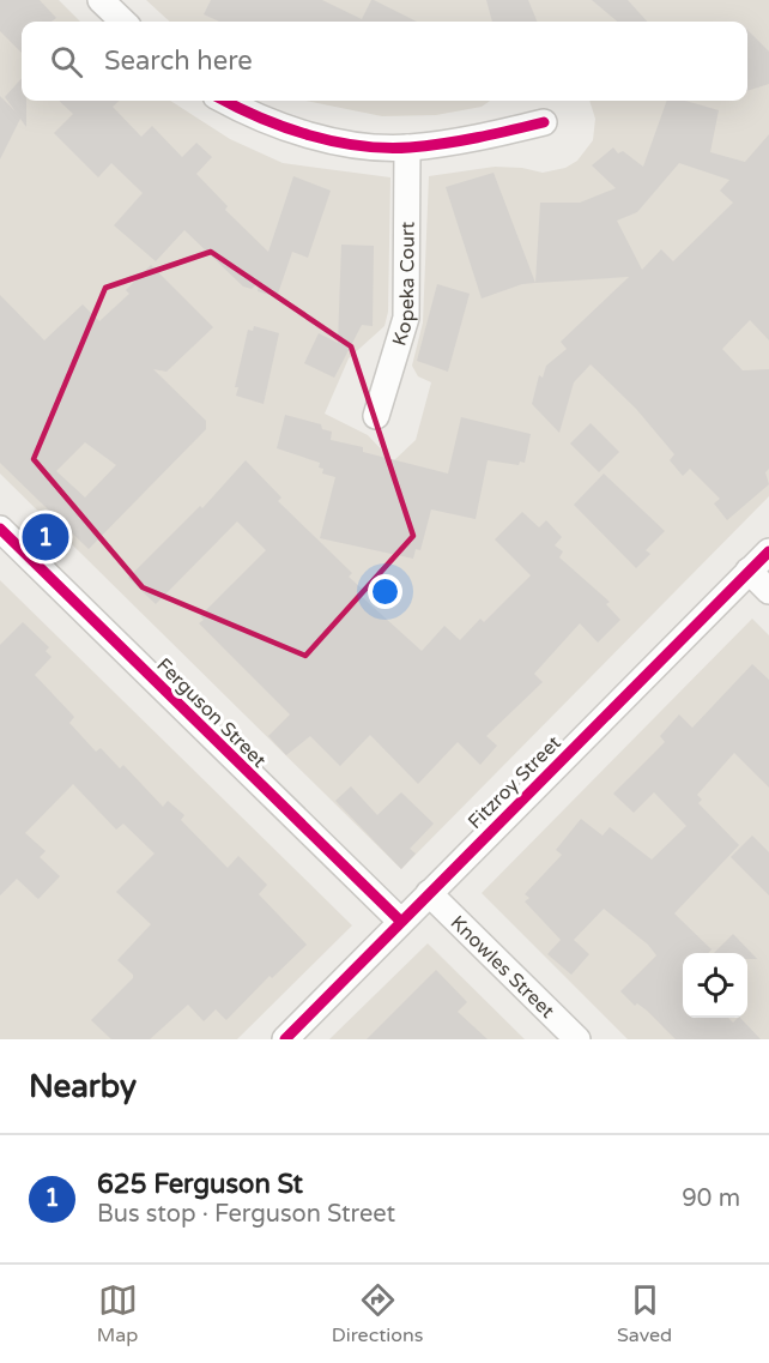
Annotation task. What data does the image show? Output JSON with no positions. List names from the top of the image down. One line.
{"streets":{"street":["Kopeka Court","Ferguson Street","Fitzroy Street","Knowles Street"]},"crossings":[["Ferguson Street","Fitzroy Street"],["Fitzroy Street","Knowles Street"]],"page":{"search":"Search here","pins":"1","heading":"Nearby","list":[{"mark":"1","name":"625 Ferguson St","note":"Bus stop · Ferguson Street","value":"90 m"}],"nav":["Map","Directions","Saved"]}}
